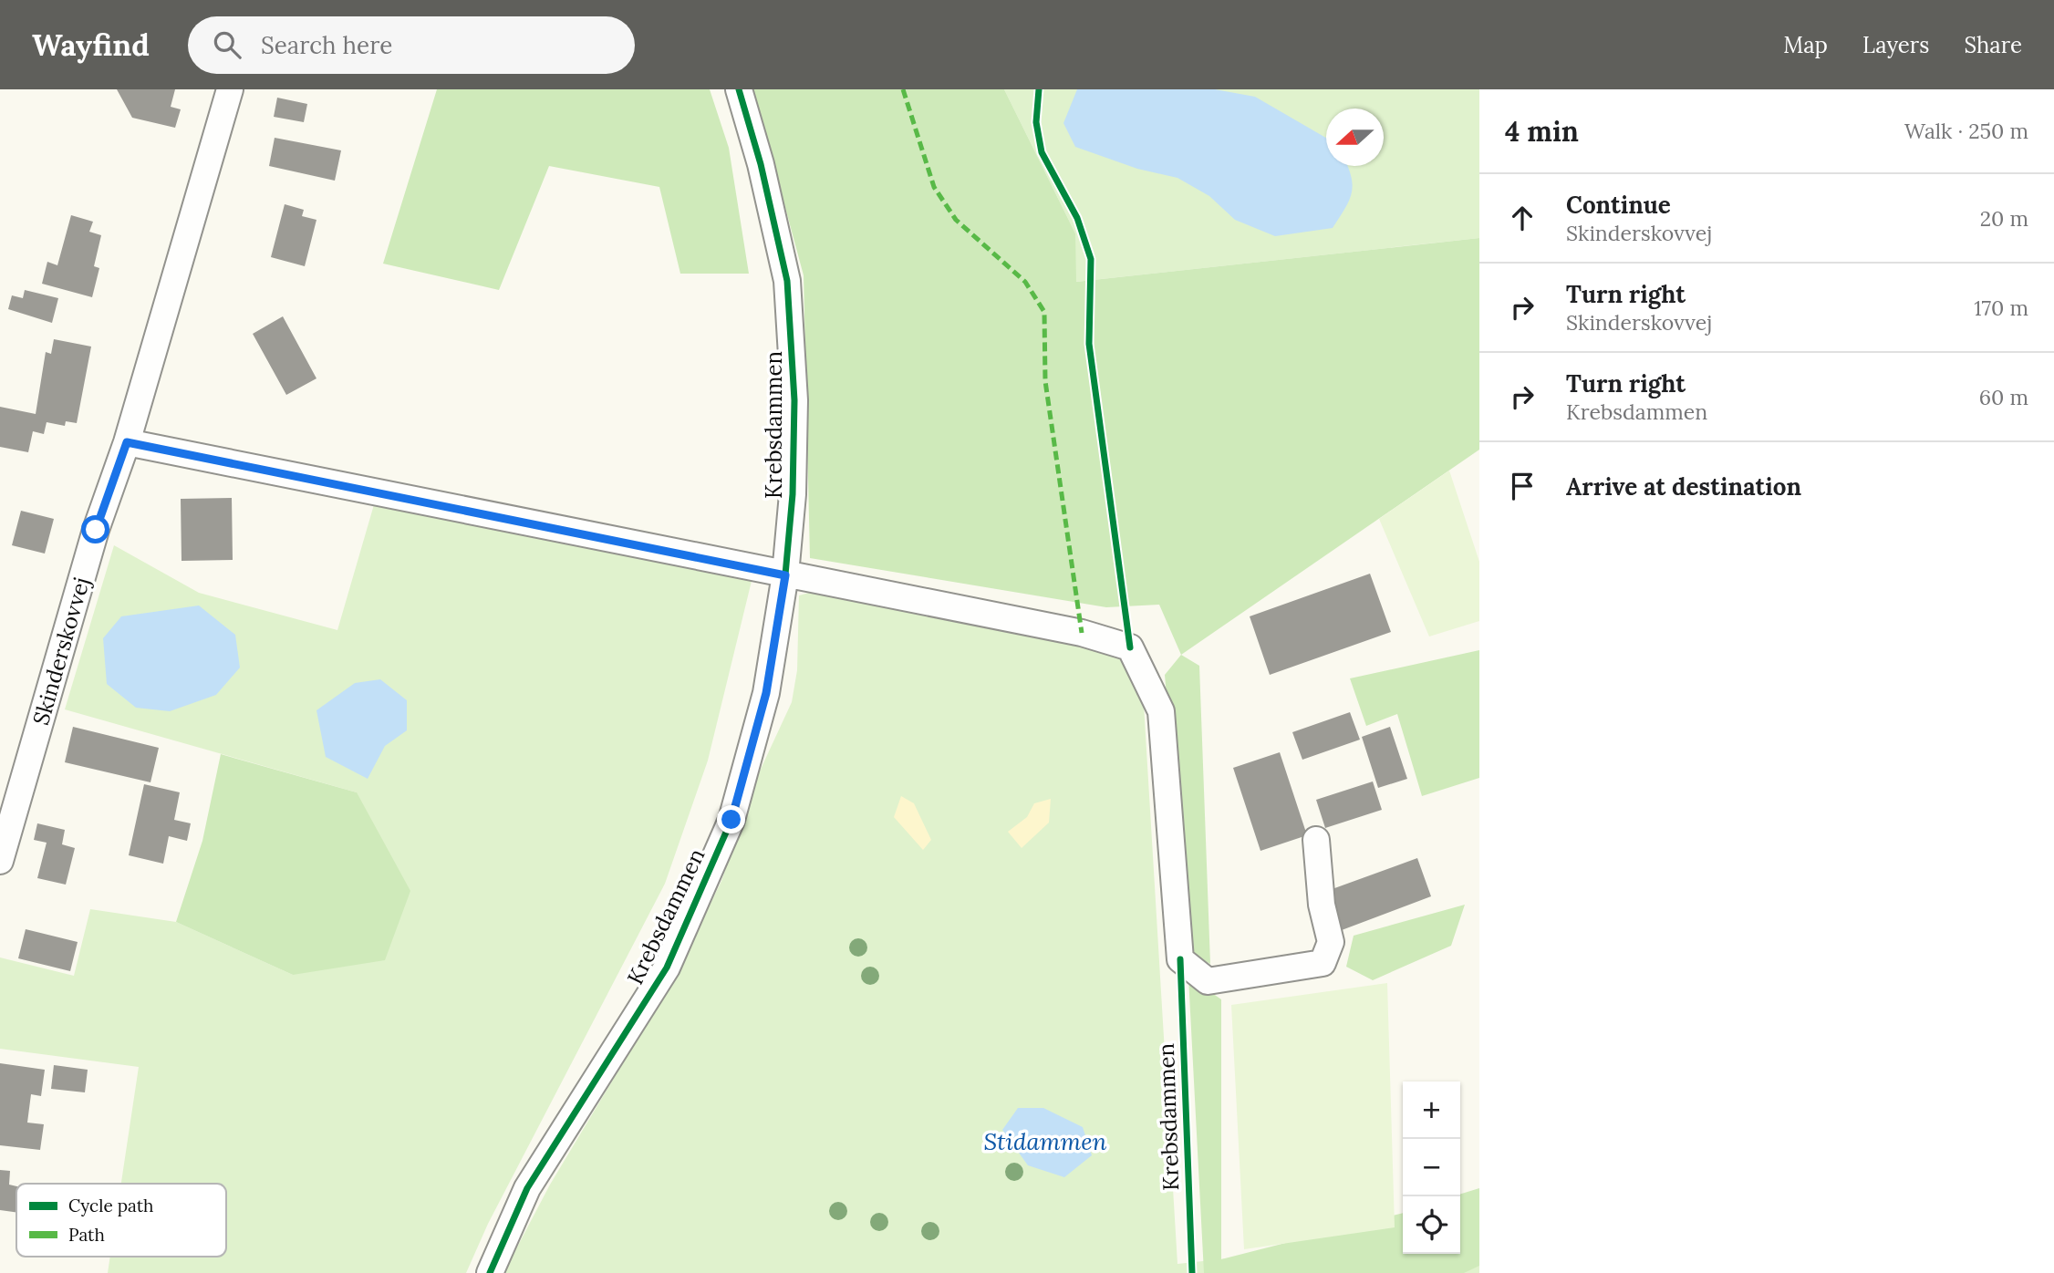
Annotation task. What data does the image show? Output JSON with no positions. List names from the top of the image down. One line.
{"streets":{"street":["Krebsdammen","Skinderskovvej"]},"water":["Stidammen"],"legend":["Cycle path","Path"],"north":"left","page":{"header":"Wayfind","search":"Search here","nav":["Map","Layers","Share"],"heading":["4 min","Walk · 250 m"],"list":[["Continue","Skinderskovvej","20 m"],["Turn right","Skinderskovvej","170 m"],["Turn right","Krebsdammen","60 m"],"Arrive at destination"],"map_buttons":["+","−"]}}
